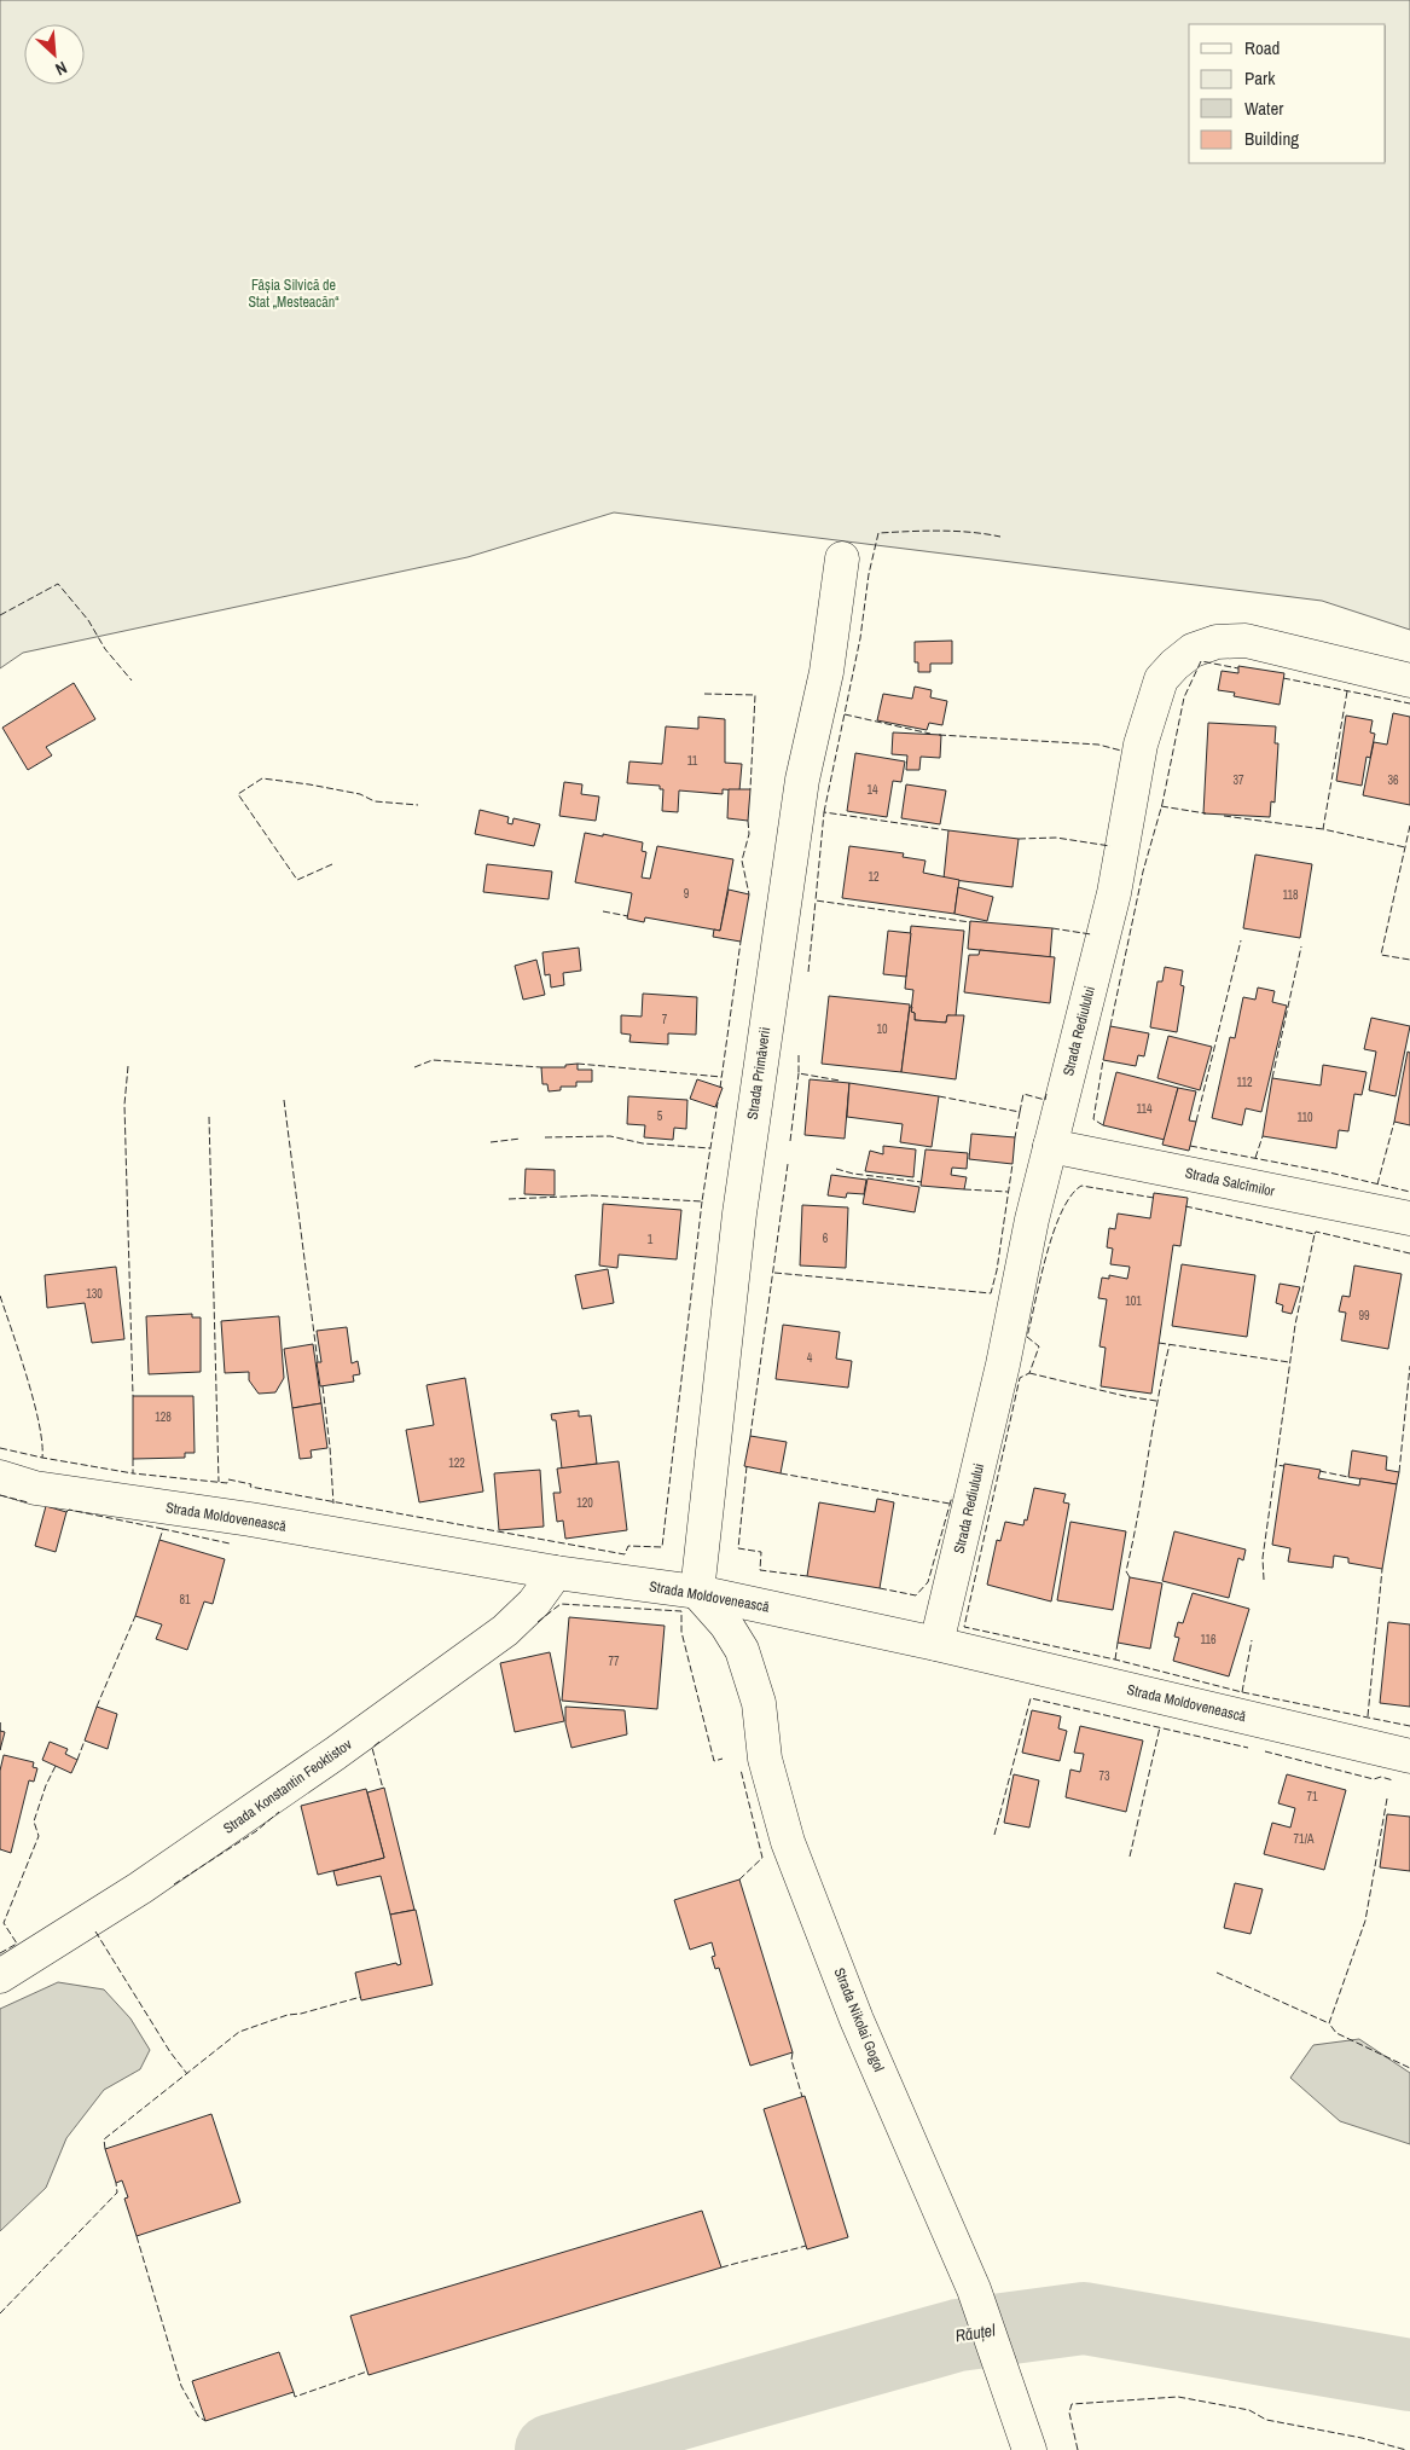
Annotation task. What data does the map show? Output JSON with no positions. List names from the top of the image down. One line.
{"streets":{"street":["Strada Rediulului","Strada Primăverii","Strada Salcîmilor","Strada Moldovenească","Strada Konstantin Feoktistov","Strada Nikolai Gogol"]},"crossings":[["Strada Rediulului","Strada Salcîmilor"],["Strada Rediulului","Strada Moldovenească"],["Strada Primăverii","Strada Moldovenească"],["Strada Primăverii","Strada Nikolai Gogol"],["Strada Moldovenească","Strada Konstantin Feoktistov"],["Strada Moldovenească","Strada Nikolai Gogol"]],"water":["Răuțel"],"parks":["Fâșia Silvică de Stat „Mesteacăn“"],"house_numbers":["11","37","36","14","12","9","118","7","10","112","114","5","110","6","1","130","101","99","4","128","122","120","81","116","77","73","71","71/A"],"legend":["Road","Park","Water","Building"],"north":"bottom right"}
